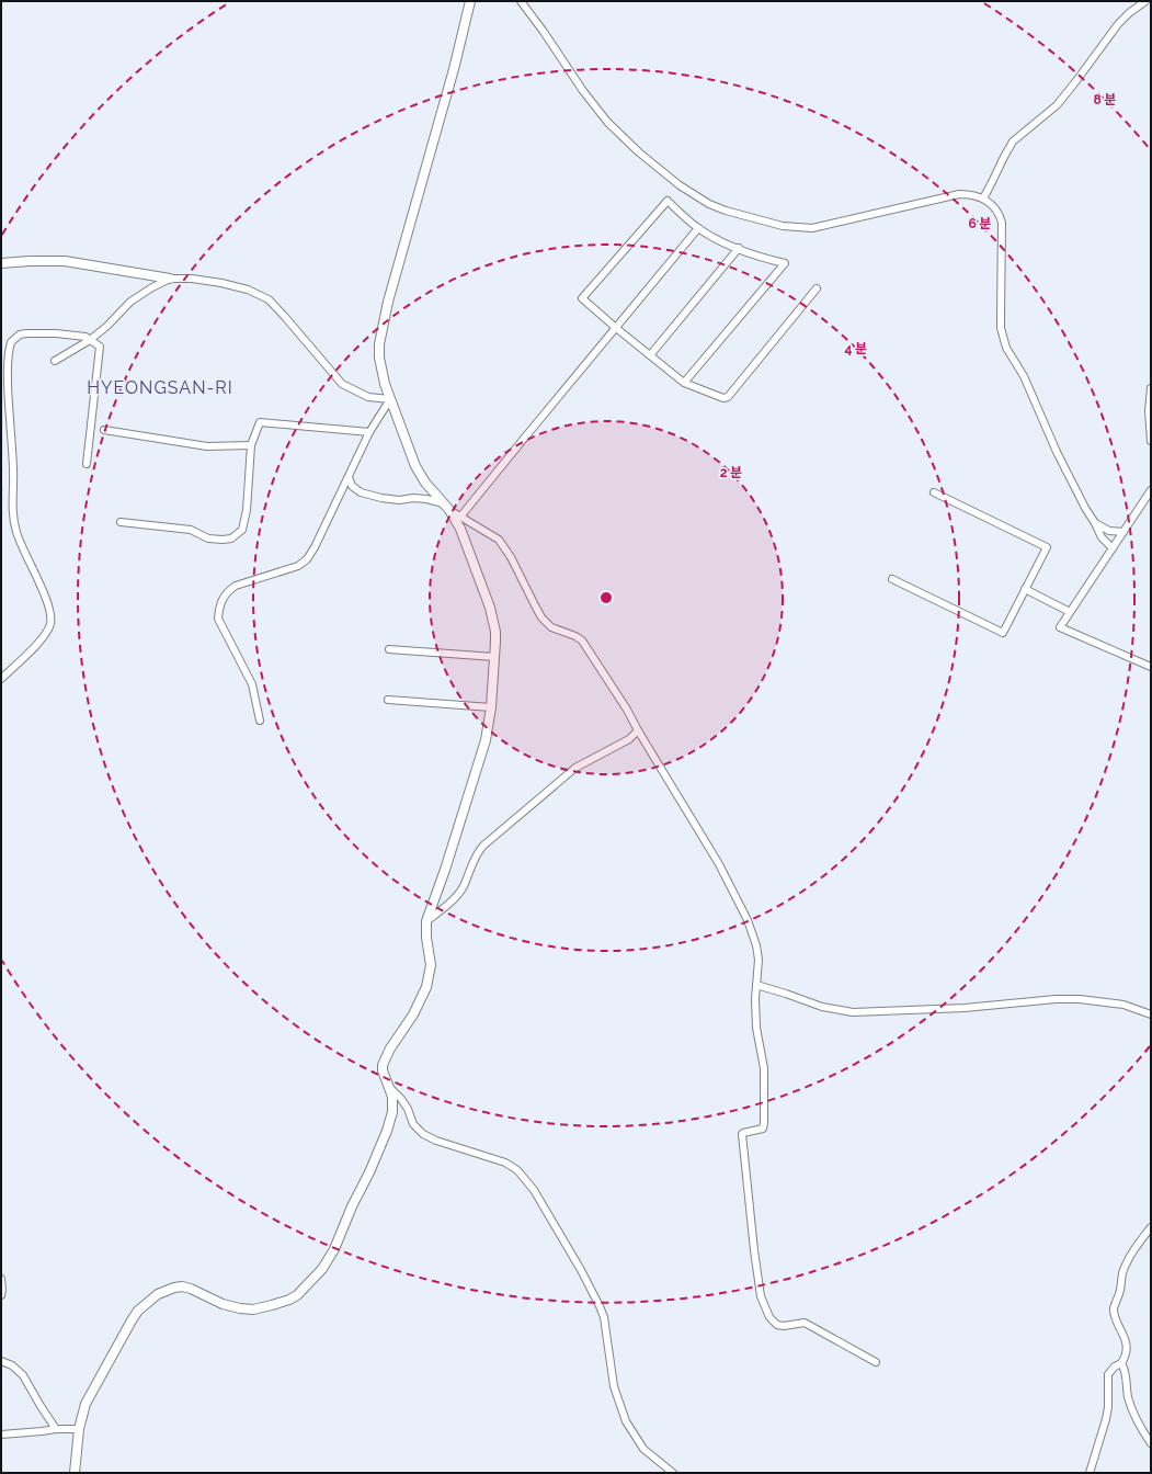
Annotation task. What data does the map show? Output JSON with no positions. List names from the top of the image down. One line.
{"districts":["HYEONGSAN-RI"],"rings":["8 분","6 분","4 분","2 분"]}
